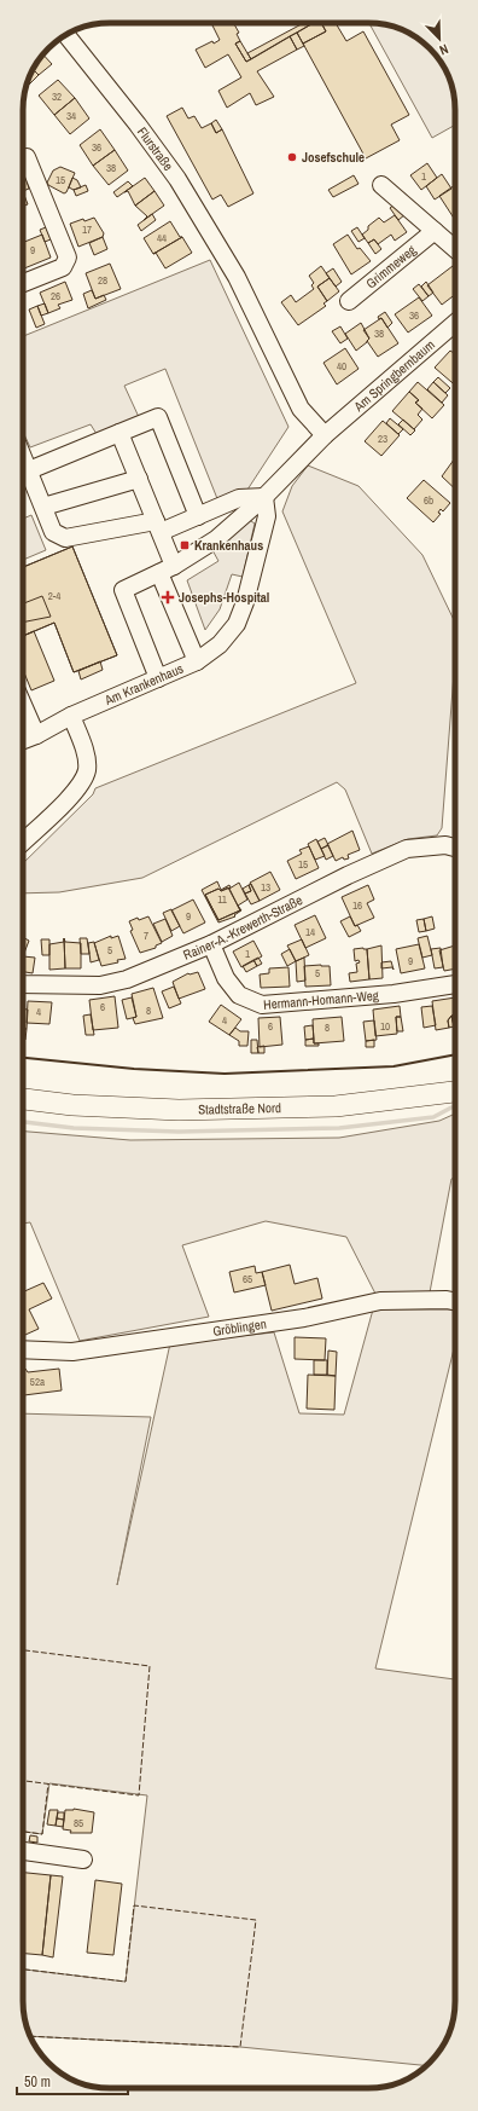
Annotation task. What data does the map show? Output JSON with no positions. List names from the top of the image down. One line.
{"streets":{"main road":["Stadtstraße Nord"],"street":["Flurstraße","Grimmeweg","Am Springbernbaum","Am Krankenhaus","Rainer-A.-Krewerth-Straße","Hermann-Homann-Weg","Gröblingen"]},"crossings":[["Flurstraße","Am Springbernbaum"],["Rainer-A.-Krewerth-Straße","Hermann-Homann-Weg"]],"places":{"other":["Josefschule"],"transit":["Krankenhaus"],"health":["Josephs-Hospital"]},"house_numbers":["32","34","36","38","1","15","17","44","9","28","26","36","38","40","23","6b","2-4","15","13","11","16","9","14","7","5","1","9","5","6","8","4","4","6","10","8","65","52a","85"],"scale_bar":"50 m","north":"bottom right"}
